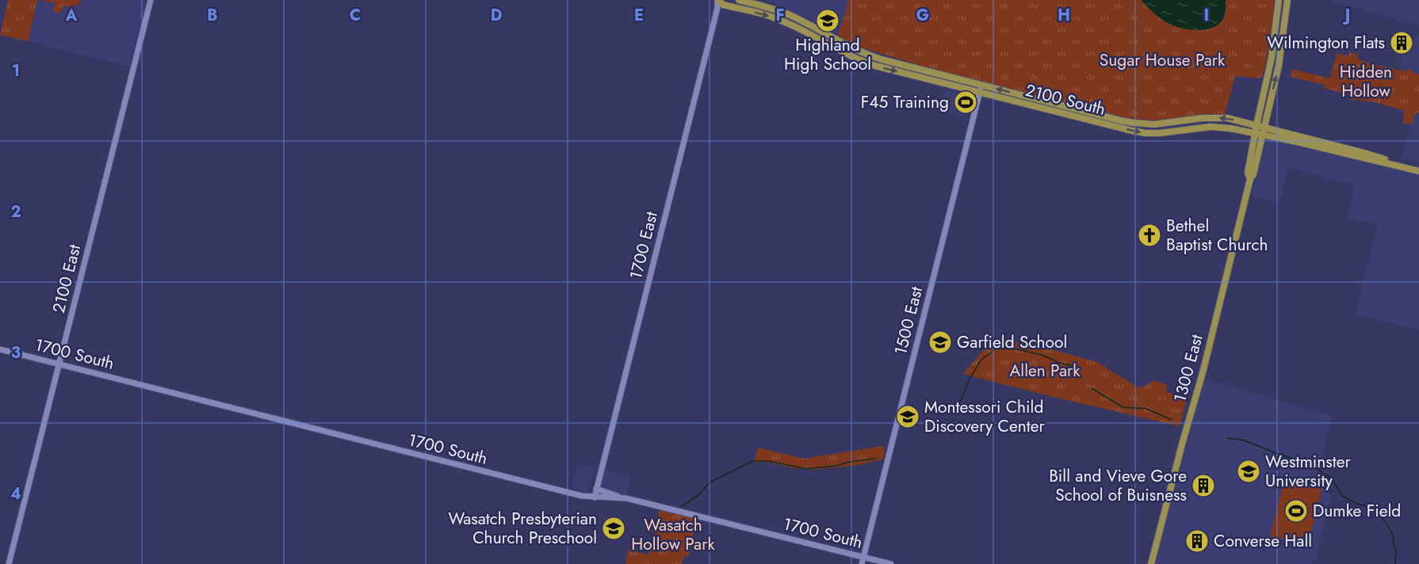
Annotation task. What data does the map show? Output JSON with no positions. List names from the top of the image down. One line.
{"streets":{"main road":["2100 South","1300 East"],"street":["1700 East","2100 East","1500 East","1700 South"]},"crossings":[["2100 South","1700 East"],["2100 South","1500 East"],["2100 South","1300 East"],["1700 East","1700 South"],["2100 East","1700 South"],["1500 East","1700 South"]],"parks":["Sugar House Park","Hidden Hollow","Allen Park","Wasatch Hollow Park"],"places":{"school or university":["Highland High School","Garfield School","Montessori Child Discovery Center","Westminster University","Wasatch Presbyterian Church Preschool"],"building":["Wilmington Flats","Bill and Vieve Gore School of Buisness","Converse Hall"],"sports":["F45 Training","Dumke Field"],"church":["Bethel Baptist Church"]},"grid":{"columns":["A","B","C","D","E","F","G","H","I","J"],"rows":["1","2","3","4"]}}
